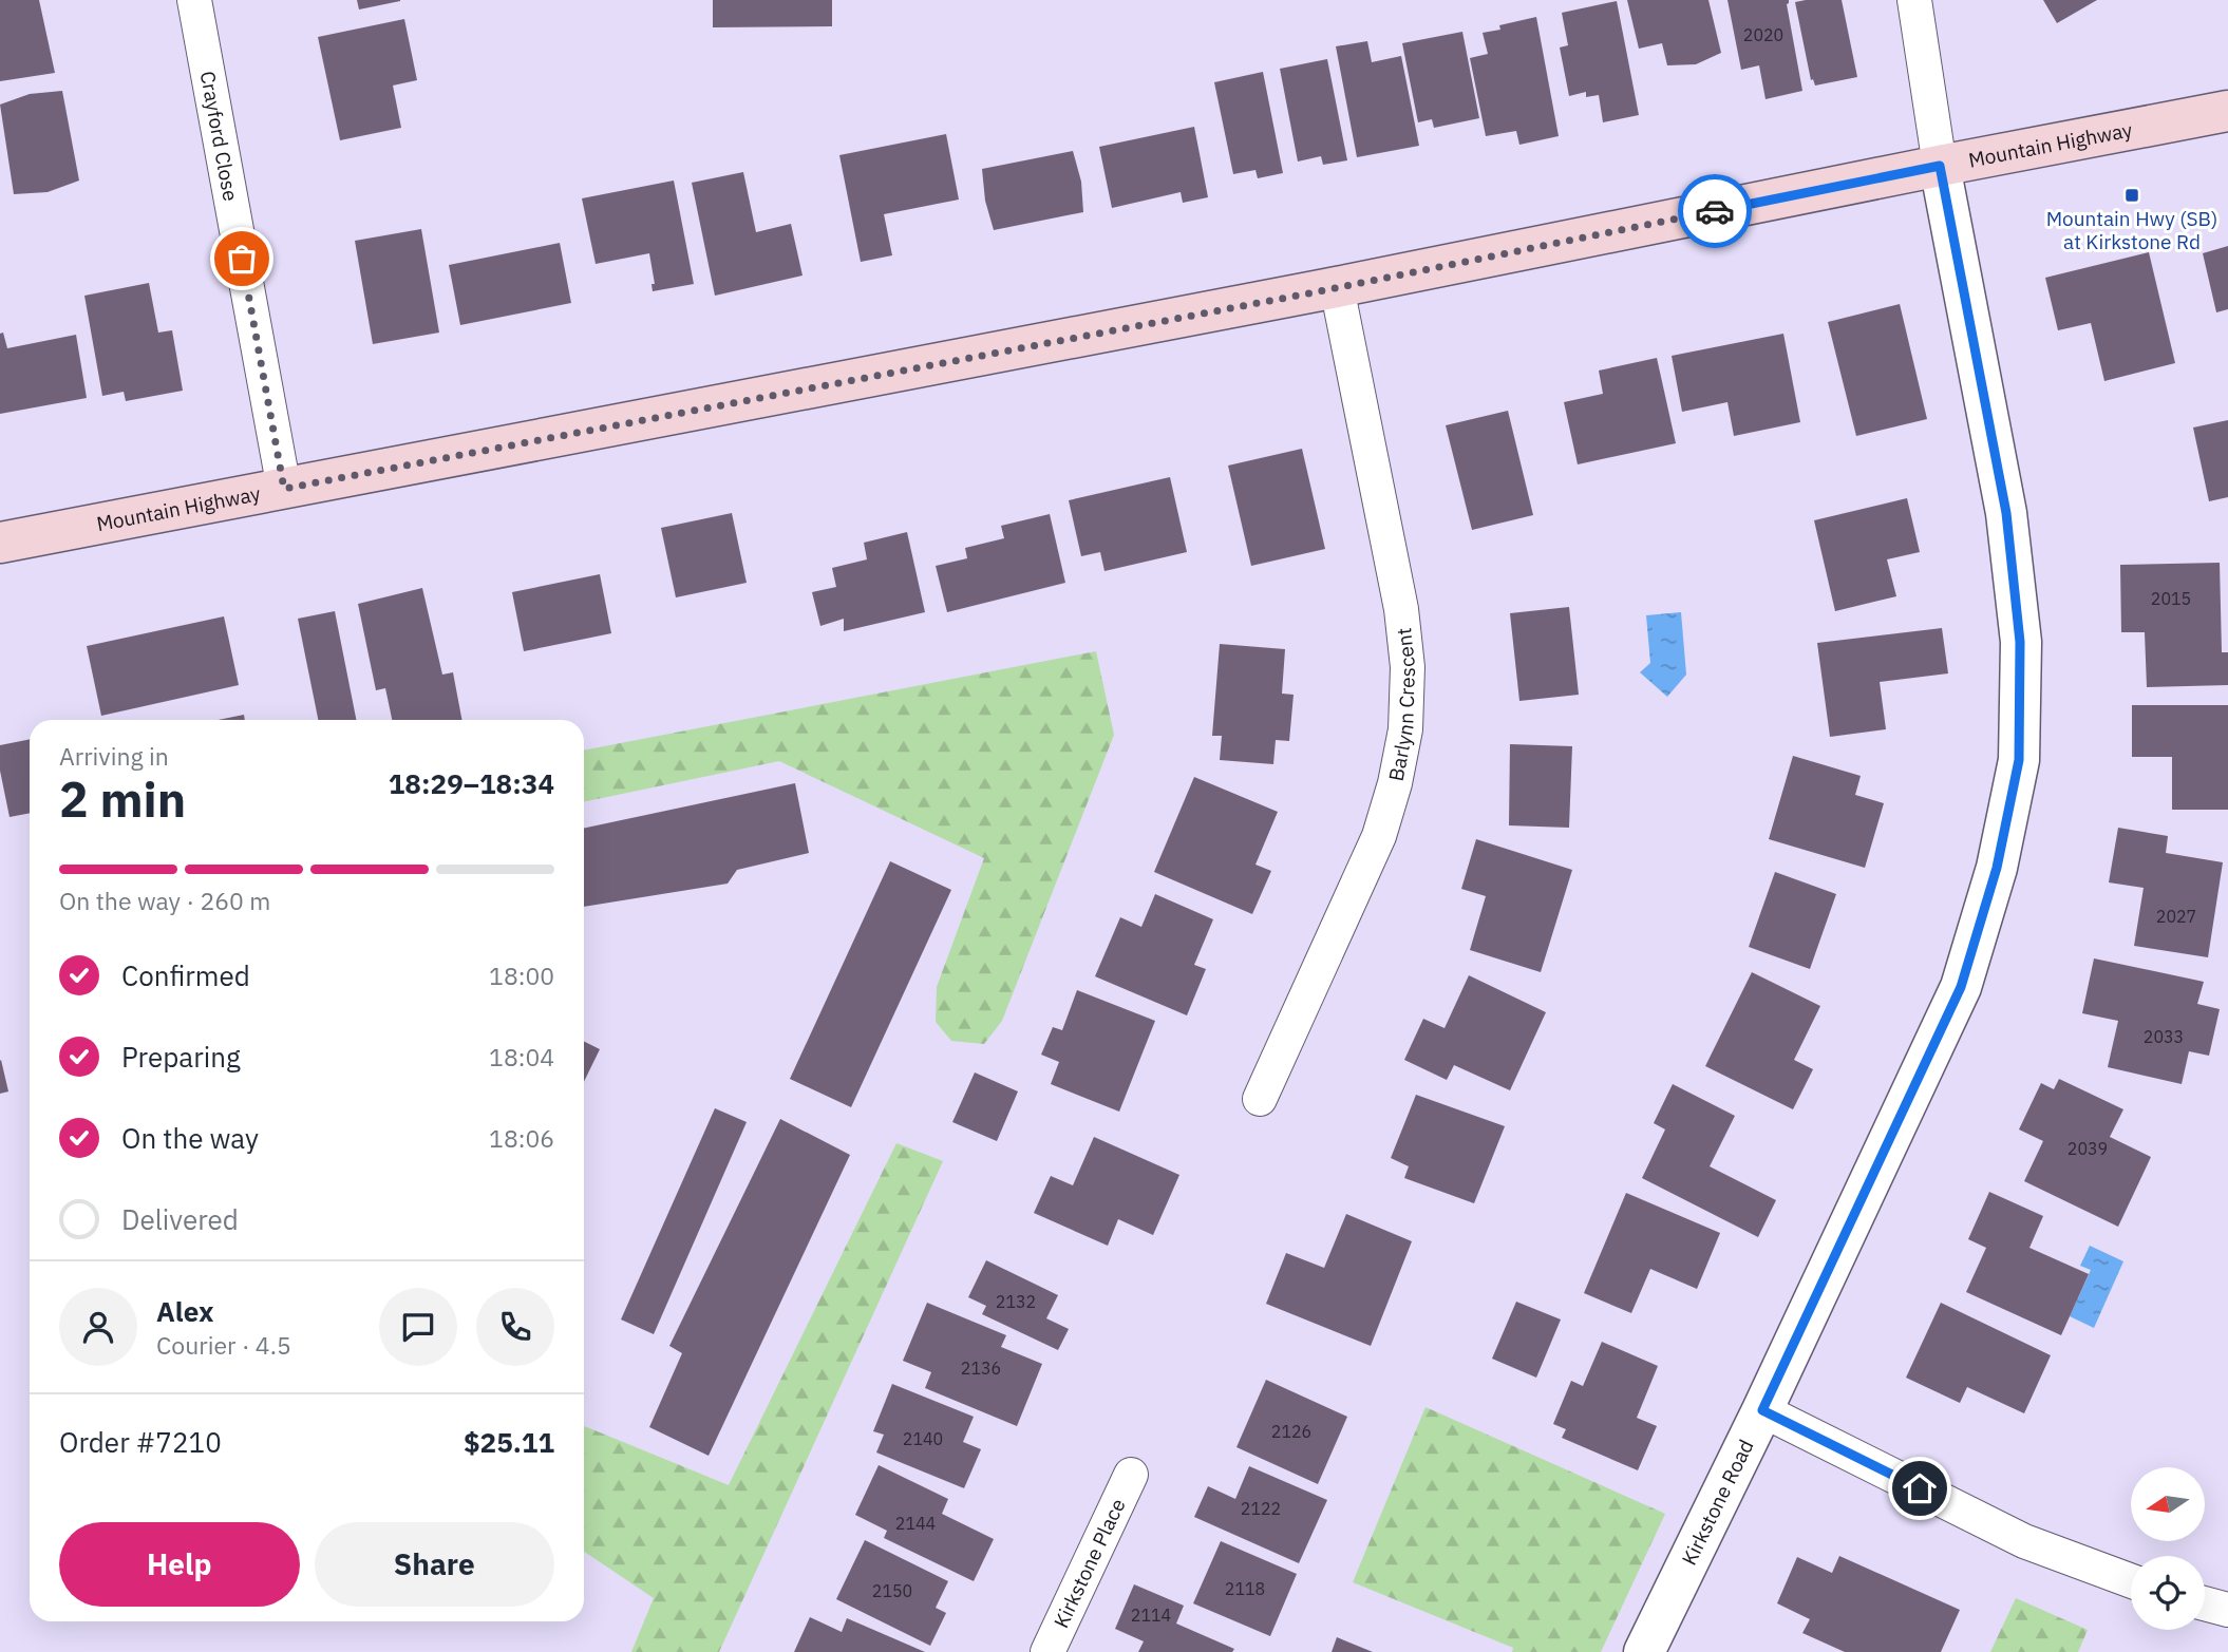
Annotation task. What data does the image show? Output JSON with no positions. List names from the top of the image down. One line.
{"streets":{"main road":["Mountain Highway"],"street":["Crayford Close","Barlynn Crescent","Kirkstone Road","Kirkstone Place"]},"crossings":[["Crayford Close","Mountain Highway"],["Mountain Highway","Barlynn Crescent"],["Mountain Highway","Kirkstone Road"]],"places":{"transit":["Mountain Hwy (SB) at Kirkstone Rd"]},"house_numbers":["2020","2015","2027","2033","2039","2132","2136","2126","2140","2122","2144","2118","2150","2114"],"north":"left","page":{"heading":["2 min","Arriving in","18:29–18:34"],"panel":["Alex","Courier · 4.5","Order #7210","$25.11"],"bar":"On the way · 260 m","list":[["Confirmed","18:00"],["Preparing","18:04"],["On the way","18:06"],"Delivered"],"buttons":["Help","Share"]}}
